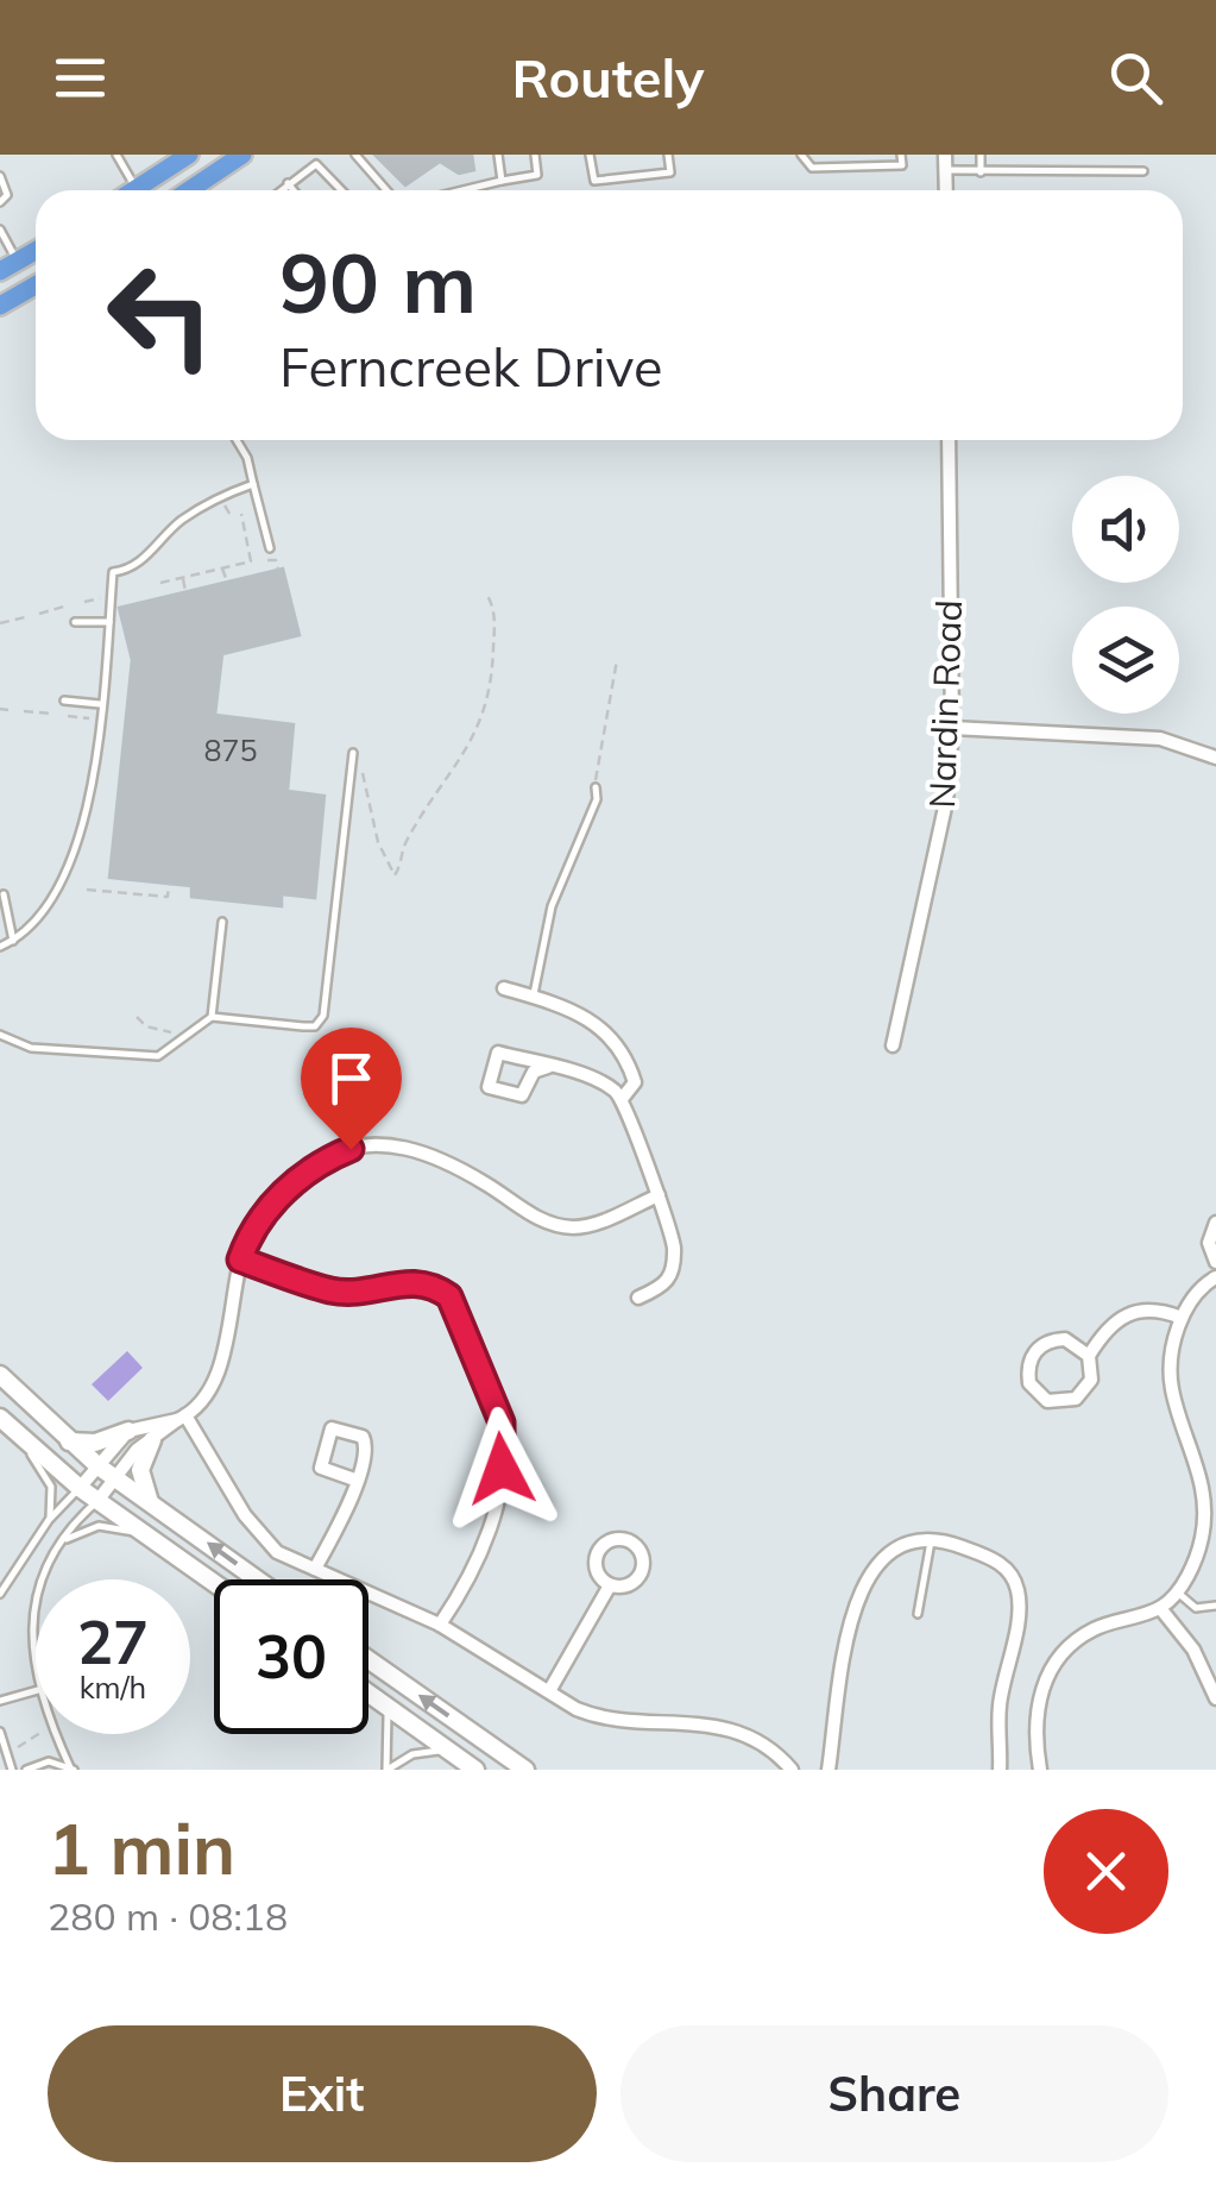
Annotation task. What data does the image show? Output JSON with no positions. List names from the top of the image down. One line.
{"streets":{"street":["Nardin Road"]},"house_numbers":["875"],"page":{"header":"Routely","turn":["90 m","Ferncreek Drive"],"speed":"27 km/h","limit":"30","heading":["1 min","280 m · 08:18"],"buttons":["Exit","Share"]}}
